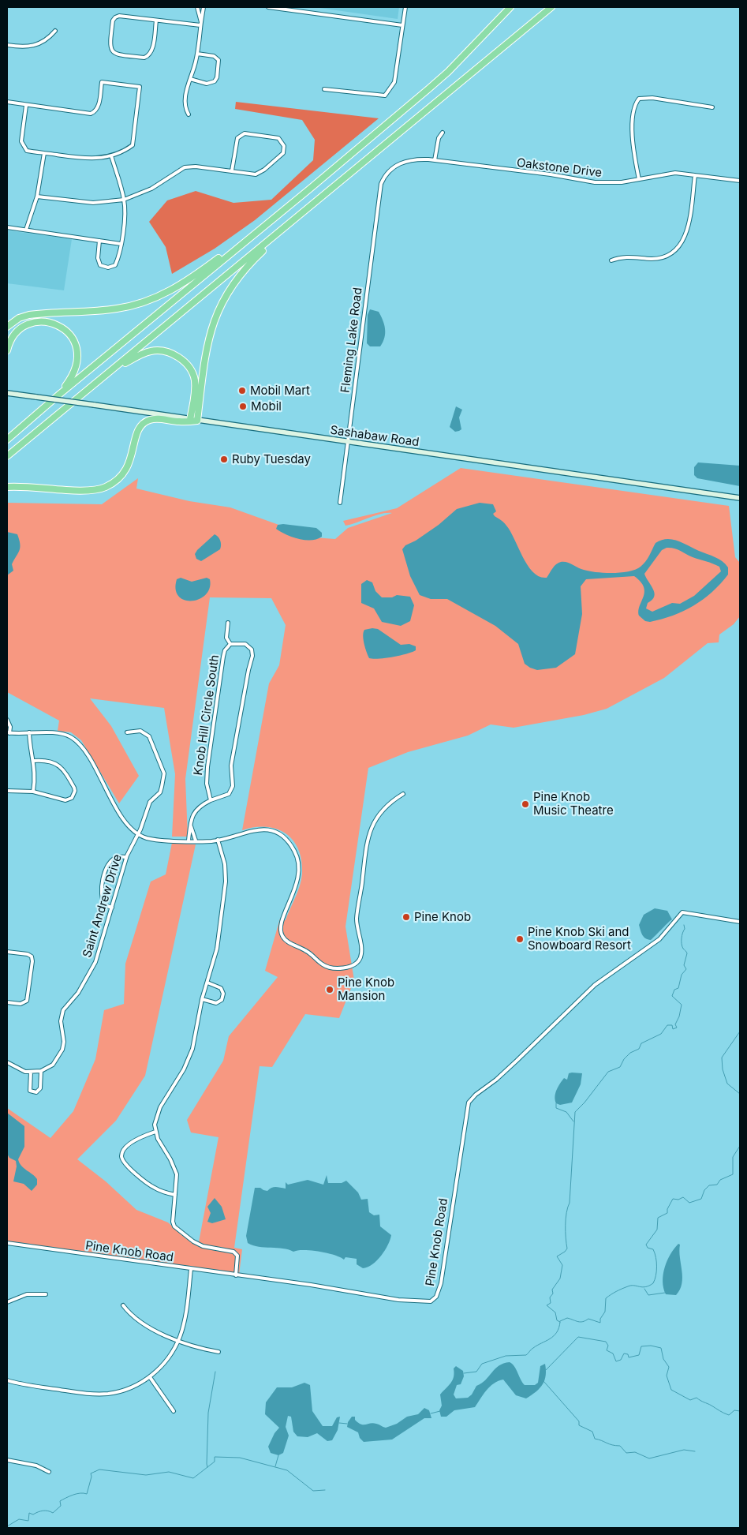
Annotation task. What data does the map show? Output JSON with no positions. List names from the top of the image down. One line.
{"streets":{"main road":["Sashabaw Road"],"street":["Oakstone Drive","Fleming Lake Road","Knob Hill Circle South","Saint Andrew Drive","Pine Knob Road"]},"crossings":[["Oakstone Drive","Fleming Lake Road"],["Fleming Lake Road","Sashabaw Road"]],"places":["Mobil Mart","Mobil","Ruby Tuesday","Pine Knob Music Theatre","Pine Knob","Pine Knob Ski and Snowboard Resort","Pine Knob Mansion"]}
